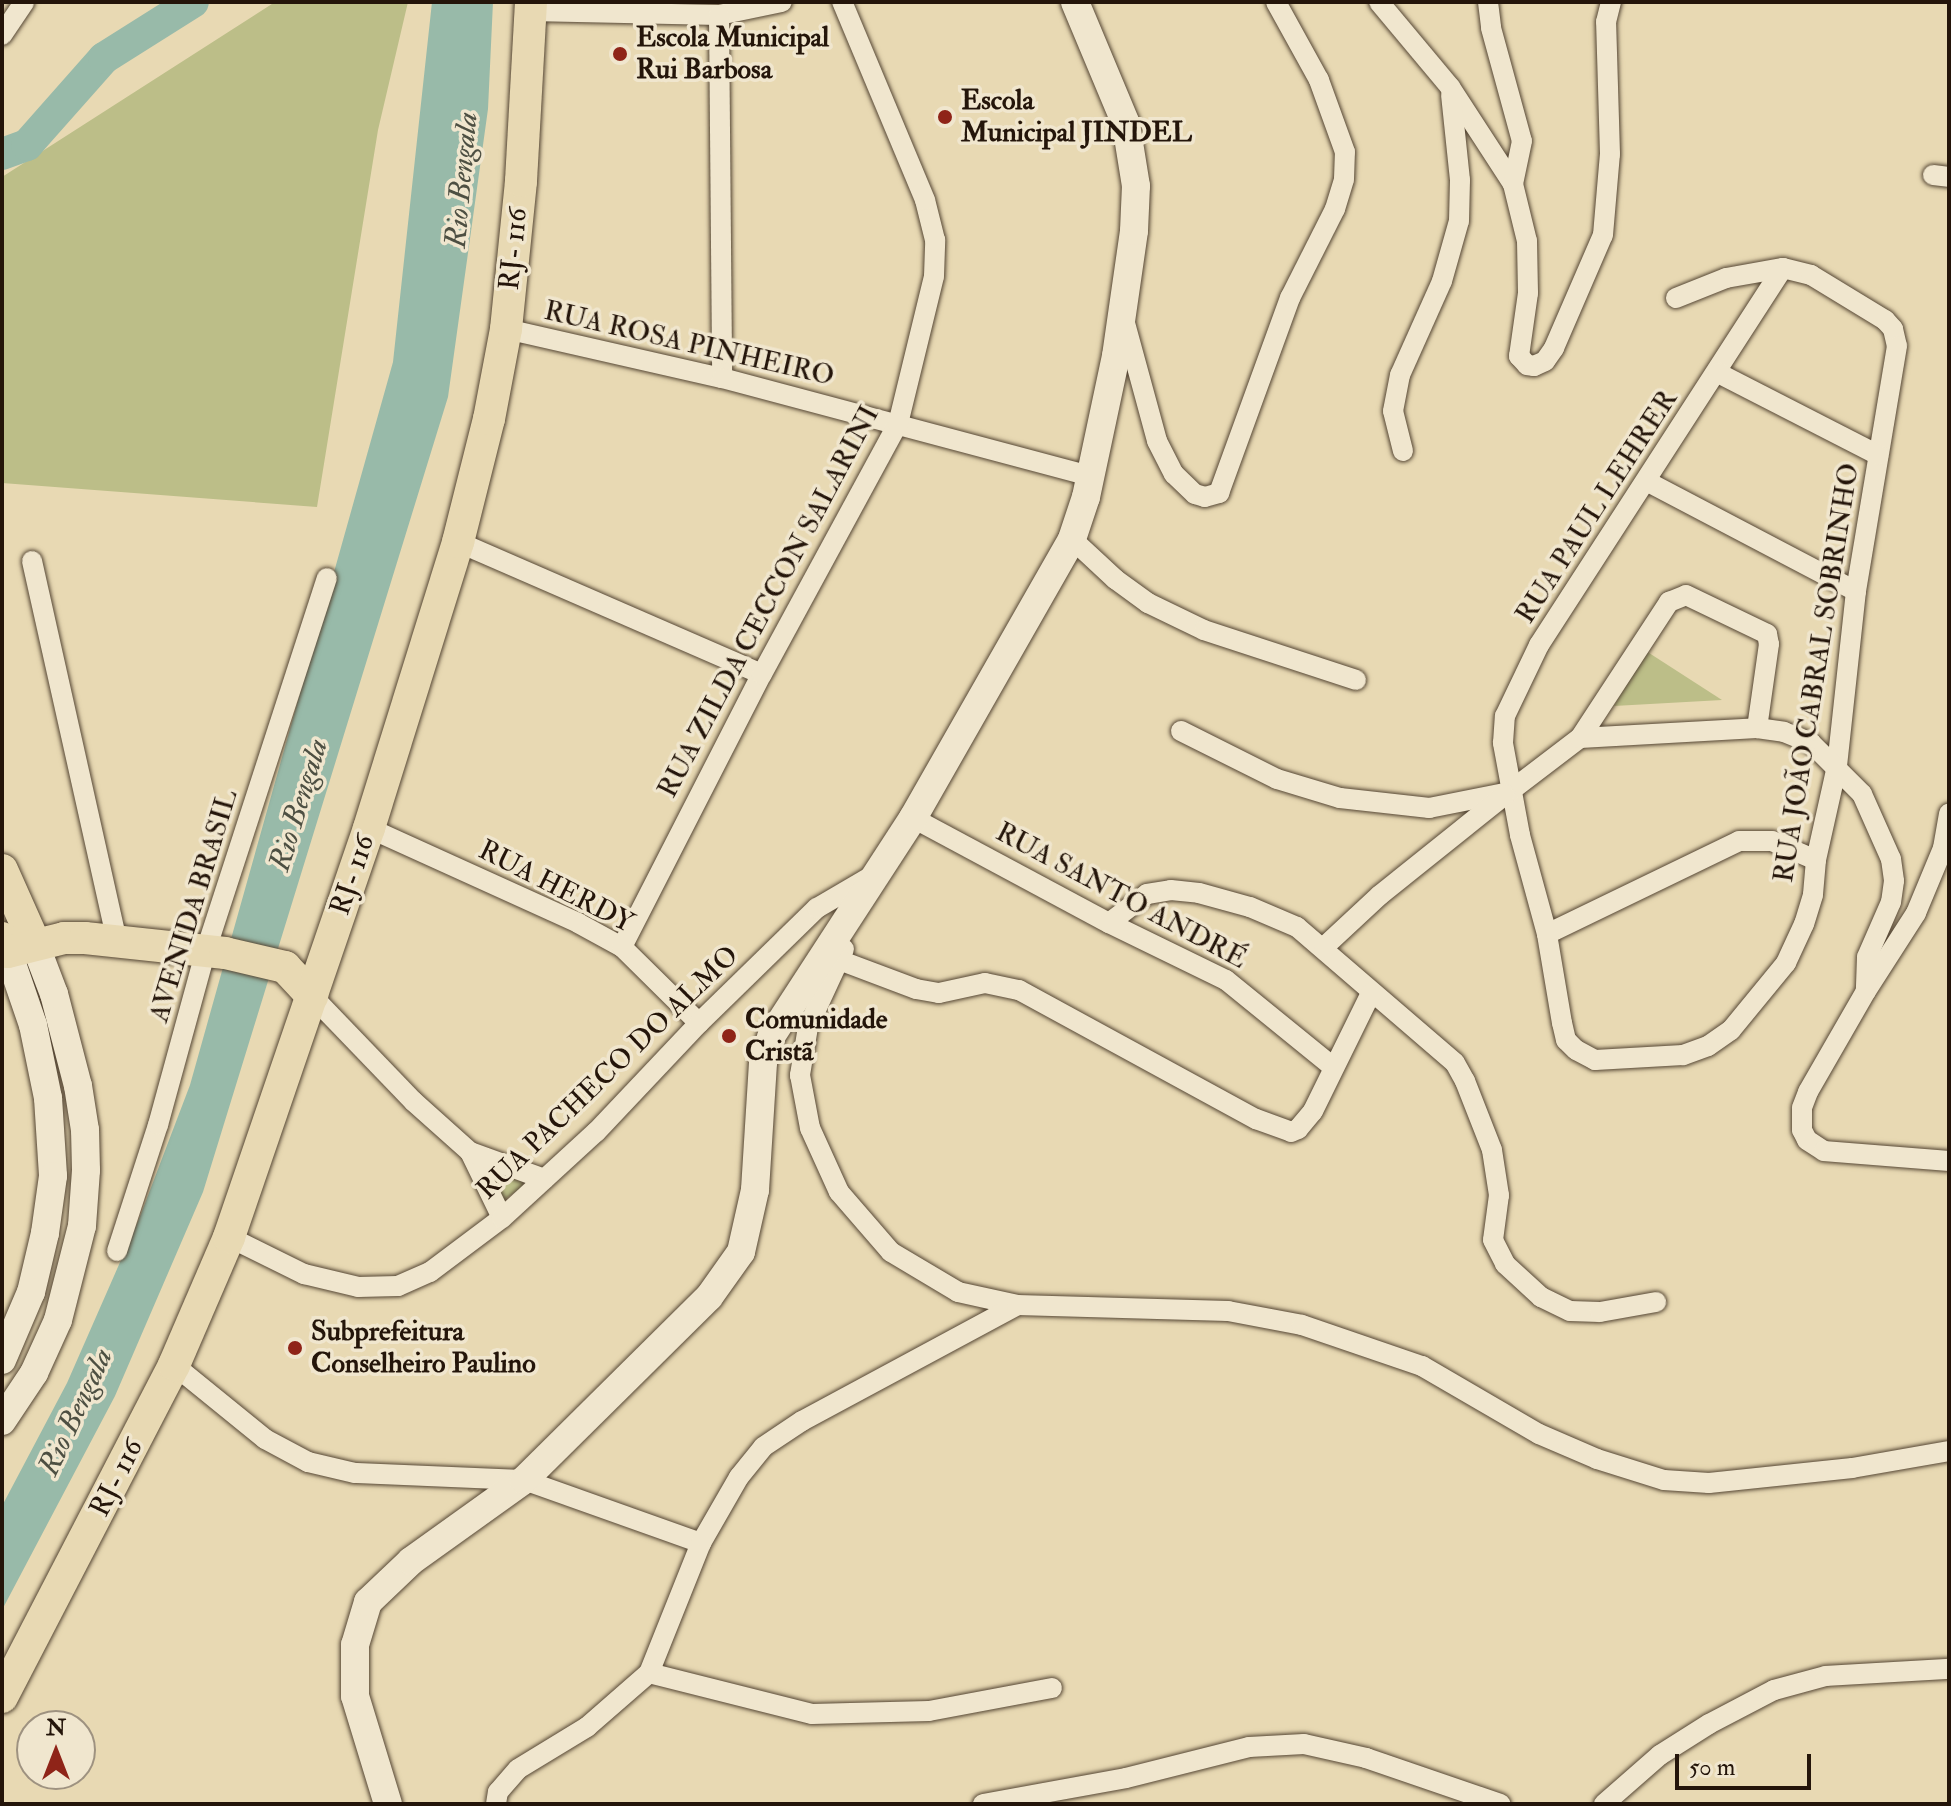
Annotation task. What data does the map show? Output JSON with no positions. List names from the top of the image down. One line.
{"streets":{"main road":["RJ- 116"],"street":["RUA ROSA PINHEIRO","RUA PAUL LEHRER","RUA ZILDA CECCON SALARINI","RUA JOÃO CABRAL SOBRINHO","RUA HERDY","RUA SANTO ANDRÉ","AVENIDA BRASIL","RUA PACHECO DO ALMO"]},"crossings":[["RJ- 116","RUA ROSA PINHEIRO"],["RJ- 116","RUA HERDY"],["RJ- 116","RUA PACHECO DO ALMO"],["RUA ROSA PINHEIRO","RUA ZILDA CECCON SALARINI"],["RUA PAUL LEHRER","RUA JOÃO CABRAL SOBRINHO"],["RUA ZILDA CECCON SALARINI","RUA HERDY"],["RUA HERDY","RUA PACHECO DO ALMO"]],"water":["Rio Bengala"],"places":["Escola Municipal Rui Barbosa","Escola Municipal JINDEL","Comunidade Cristã","Subprefeitura Conselheiro Paulino"],"scale_bar":"50 m","north":"top"}
